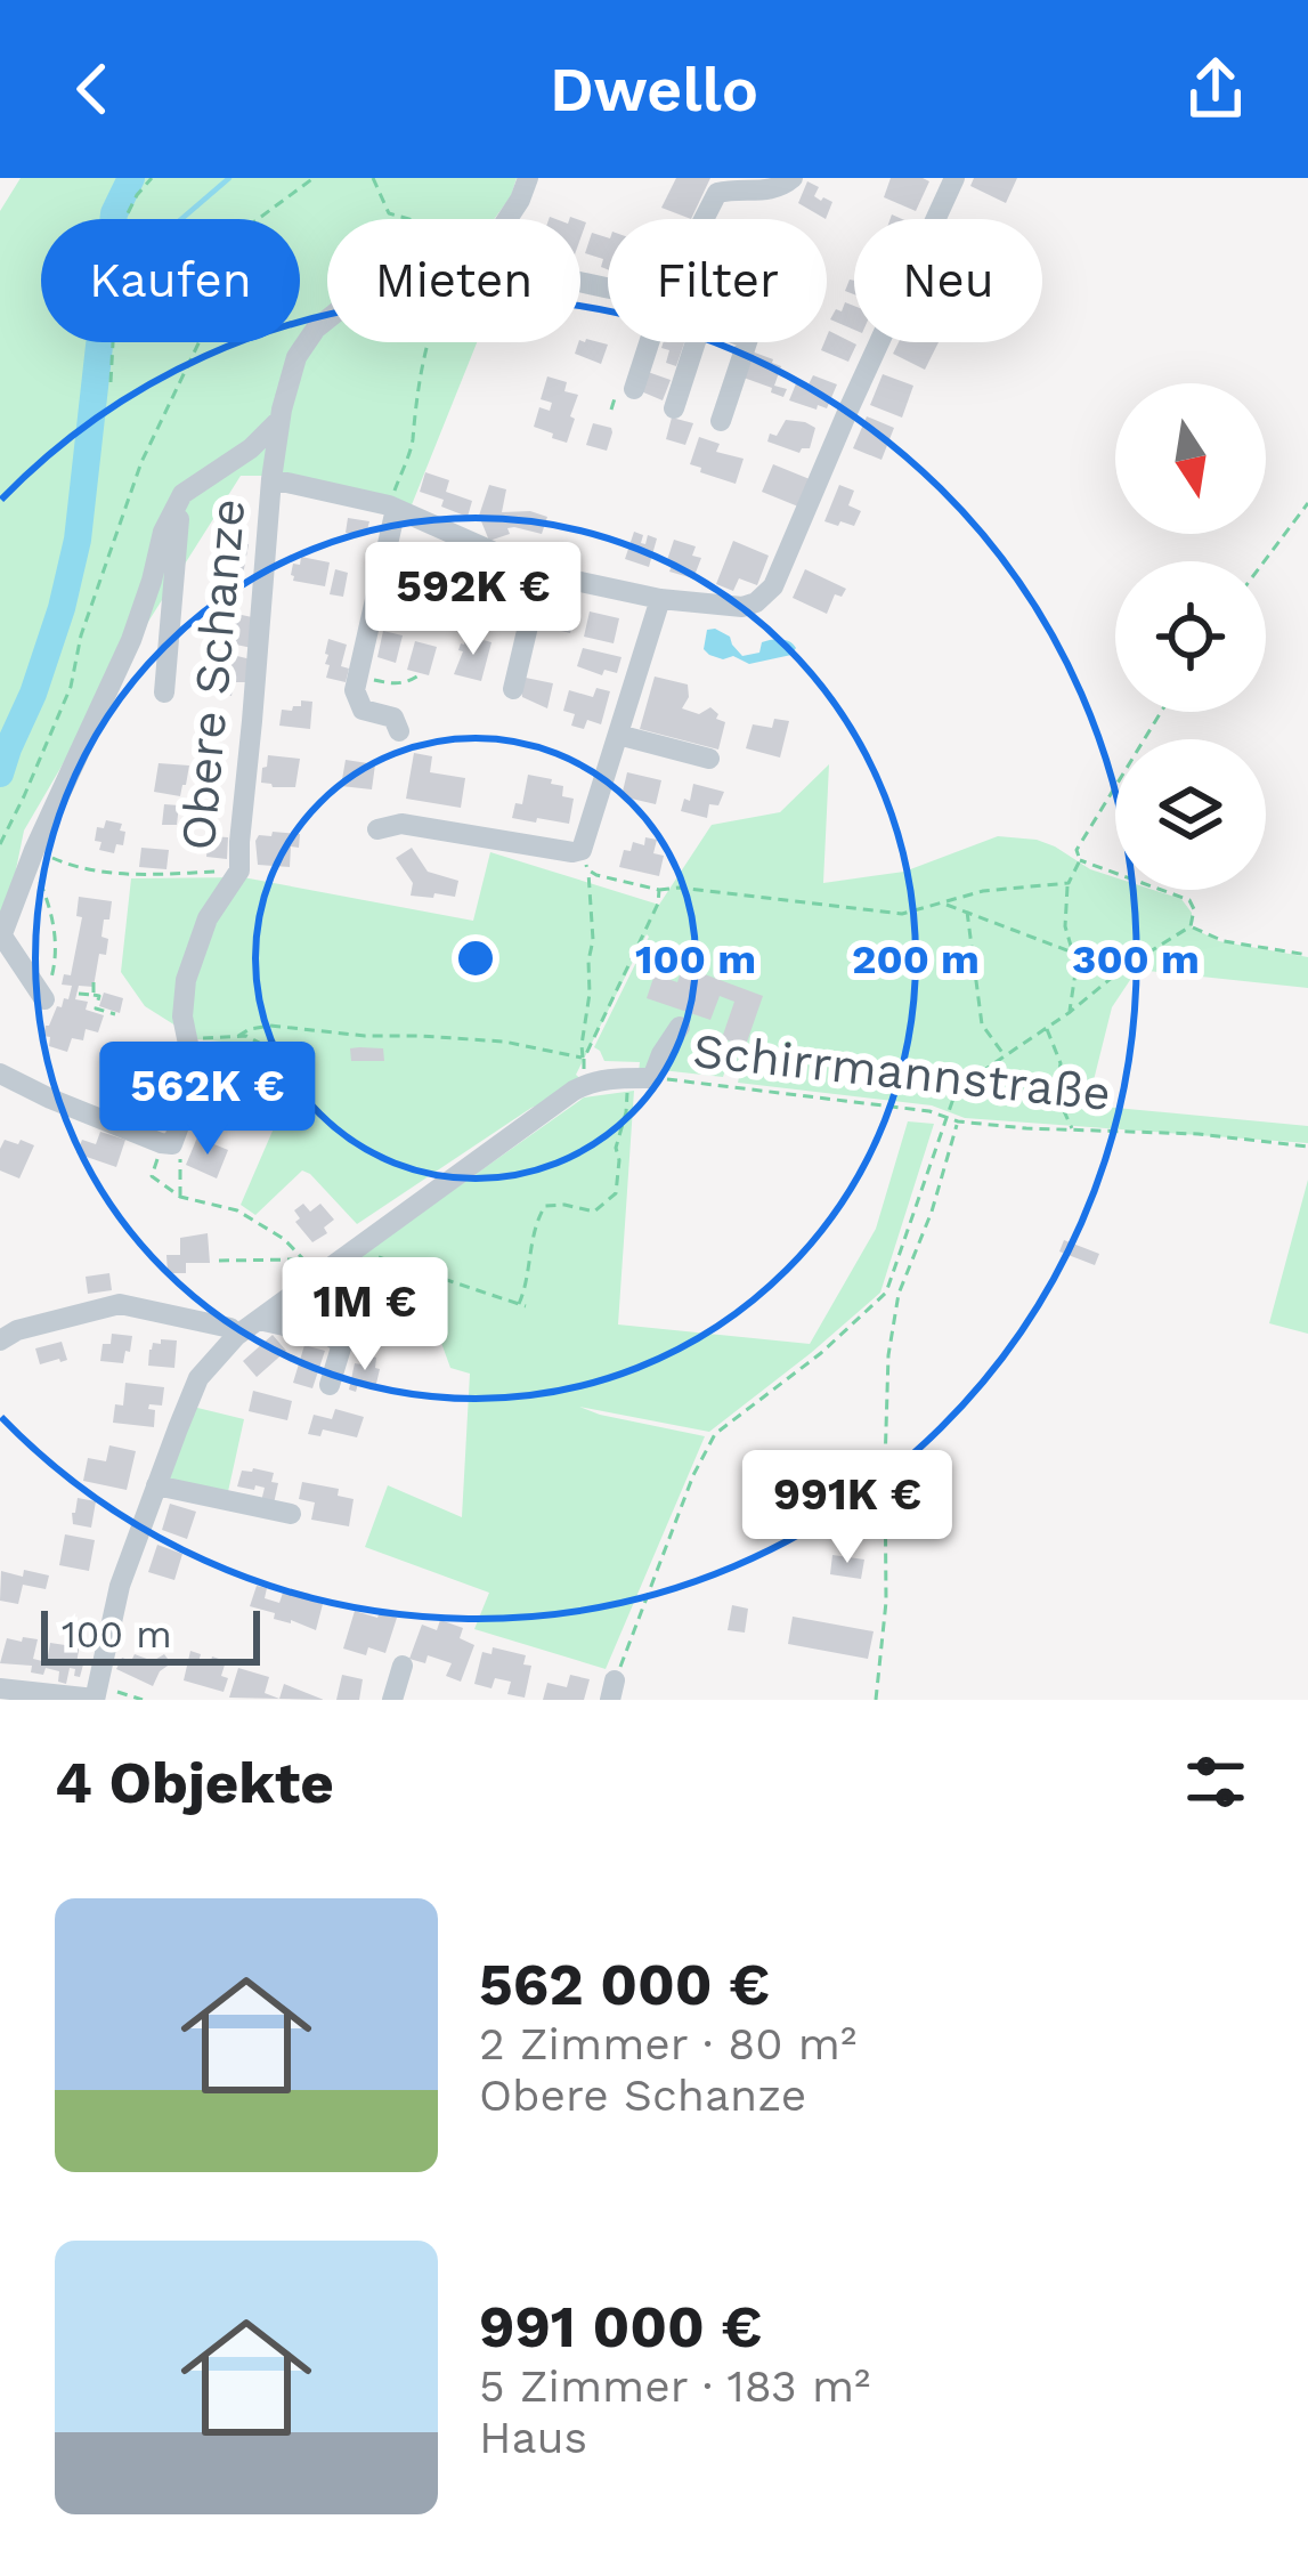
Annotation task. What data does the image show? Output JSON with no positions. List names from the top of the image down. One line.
{"streets":{"street":["Obere Schanze"],"path":["Schirrmannstraße"]},"scale_bar":"100 m","north":"bottom","page":{"header":"Dwello","chip":["Kaufen","Mieten","Filter","Neu"],"price":["592K €","562K €","1M €","991K €"],"scale":"100 m","heading":"4 Objekte","list":[{"name":"562 000 €","note":"2 Zimmer · 80 m² · Obere Schanze"},{"name":"991 000 €","note":"5 Zimmer · 183 m² · Haus"}]},"rings":["100 m","200 m","300 m"]}
